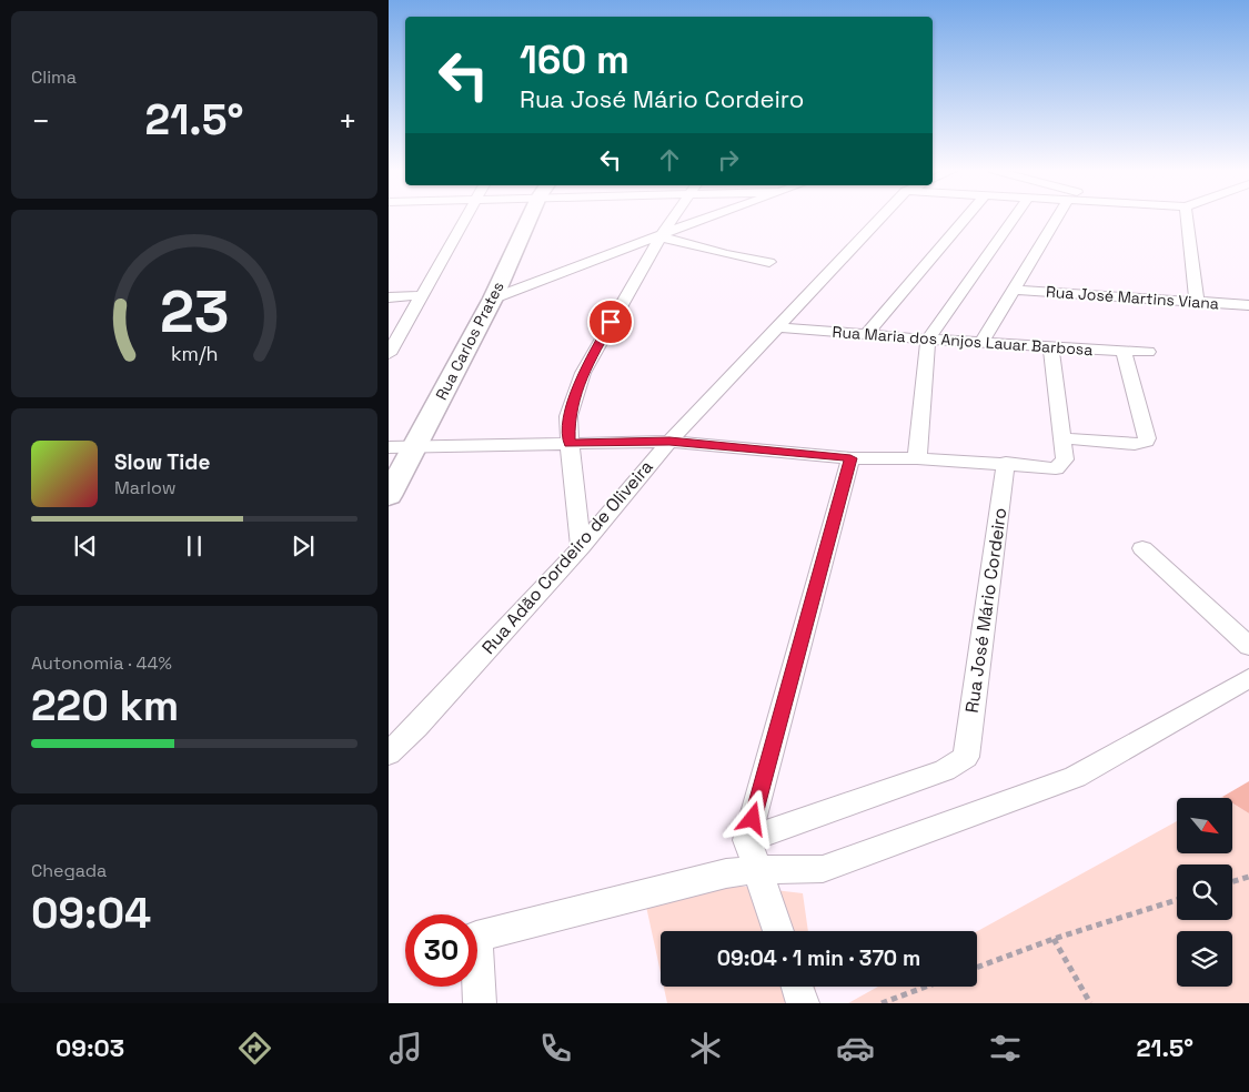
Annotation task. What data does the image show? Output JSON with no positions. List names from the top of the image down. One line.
{"streets":{"street":["Rua José Martins Viana","Rua Carlos Prates","Rua Maria dos Anjos Lauar Barbosa","Rua Adão Cordeiro de Oliveira","Rua José Mário Cordeiro"]},"crossings":[["Rua Maria dos Anjos Lauar Barbosa","Rua Adão Cordeiro de Oliveira"]],"north":"bottom right","page":{"tile":["Clima",["Autonomia · 44%","220 km"],["Chegada","09:04"]],"turn":["160 m","Rua José Mário Cordeiro"],"heat":["−","21.5°","+"],"song":["Slow Tide","Marlow"],"limit":"30","trip":"09:04 · 1 min · 370 m","tabs":["09:03","21.5°"],"gauge":["23","km/h"]}}
